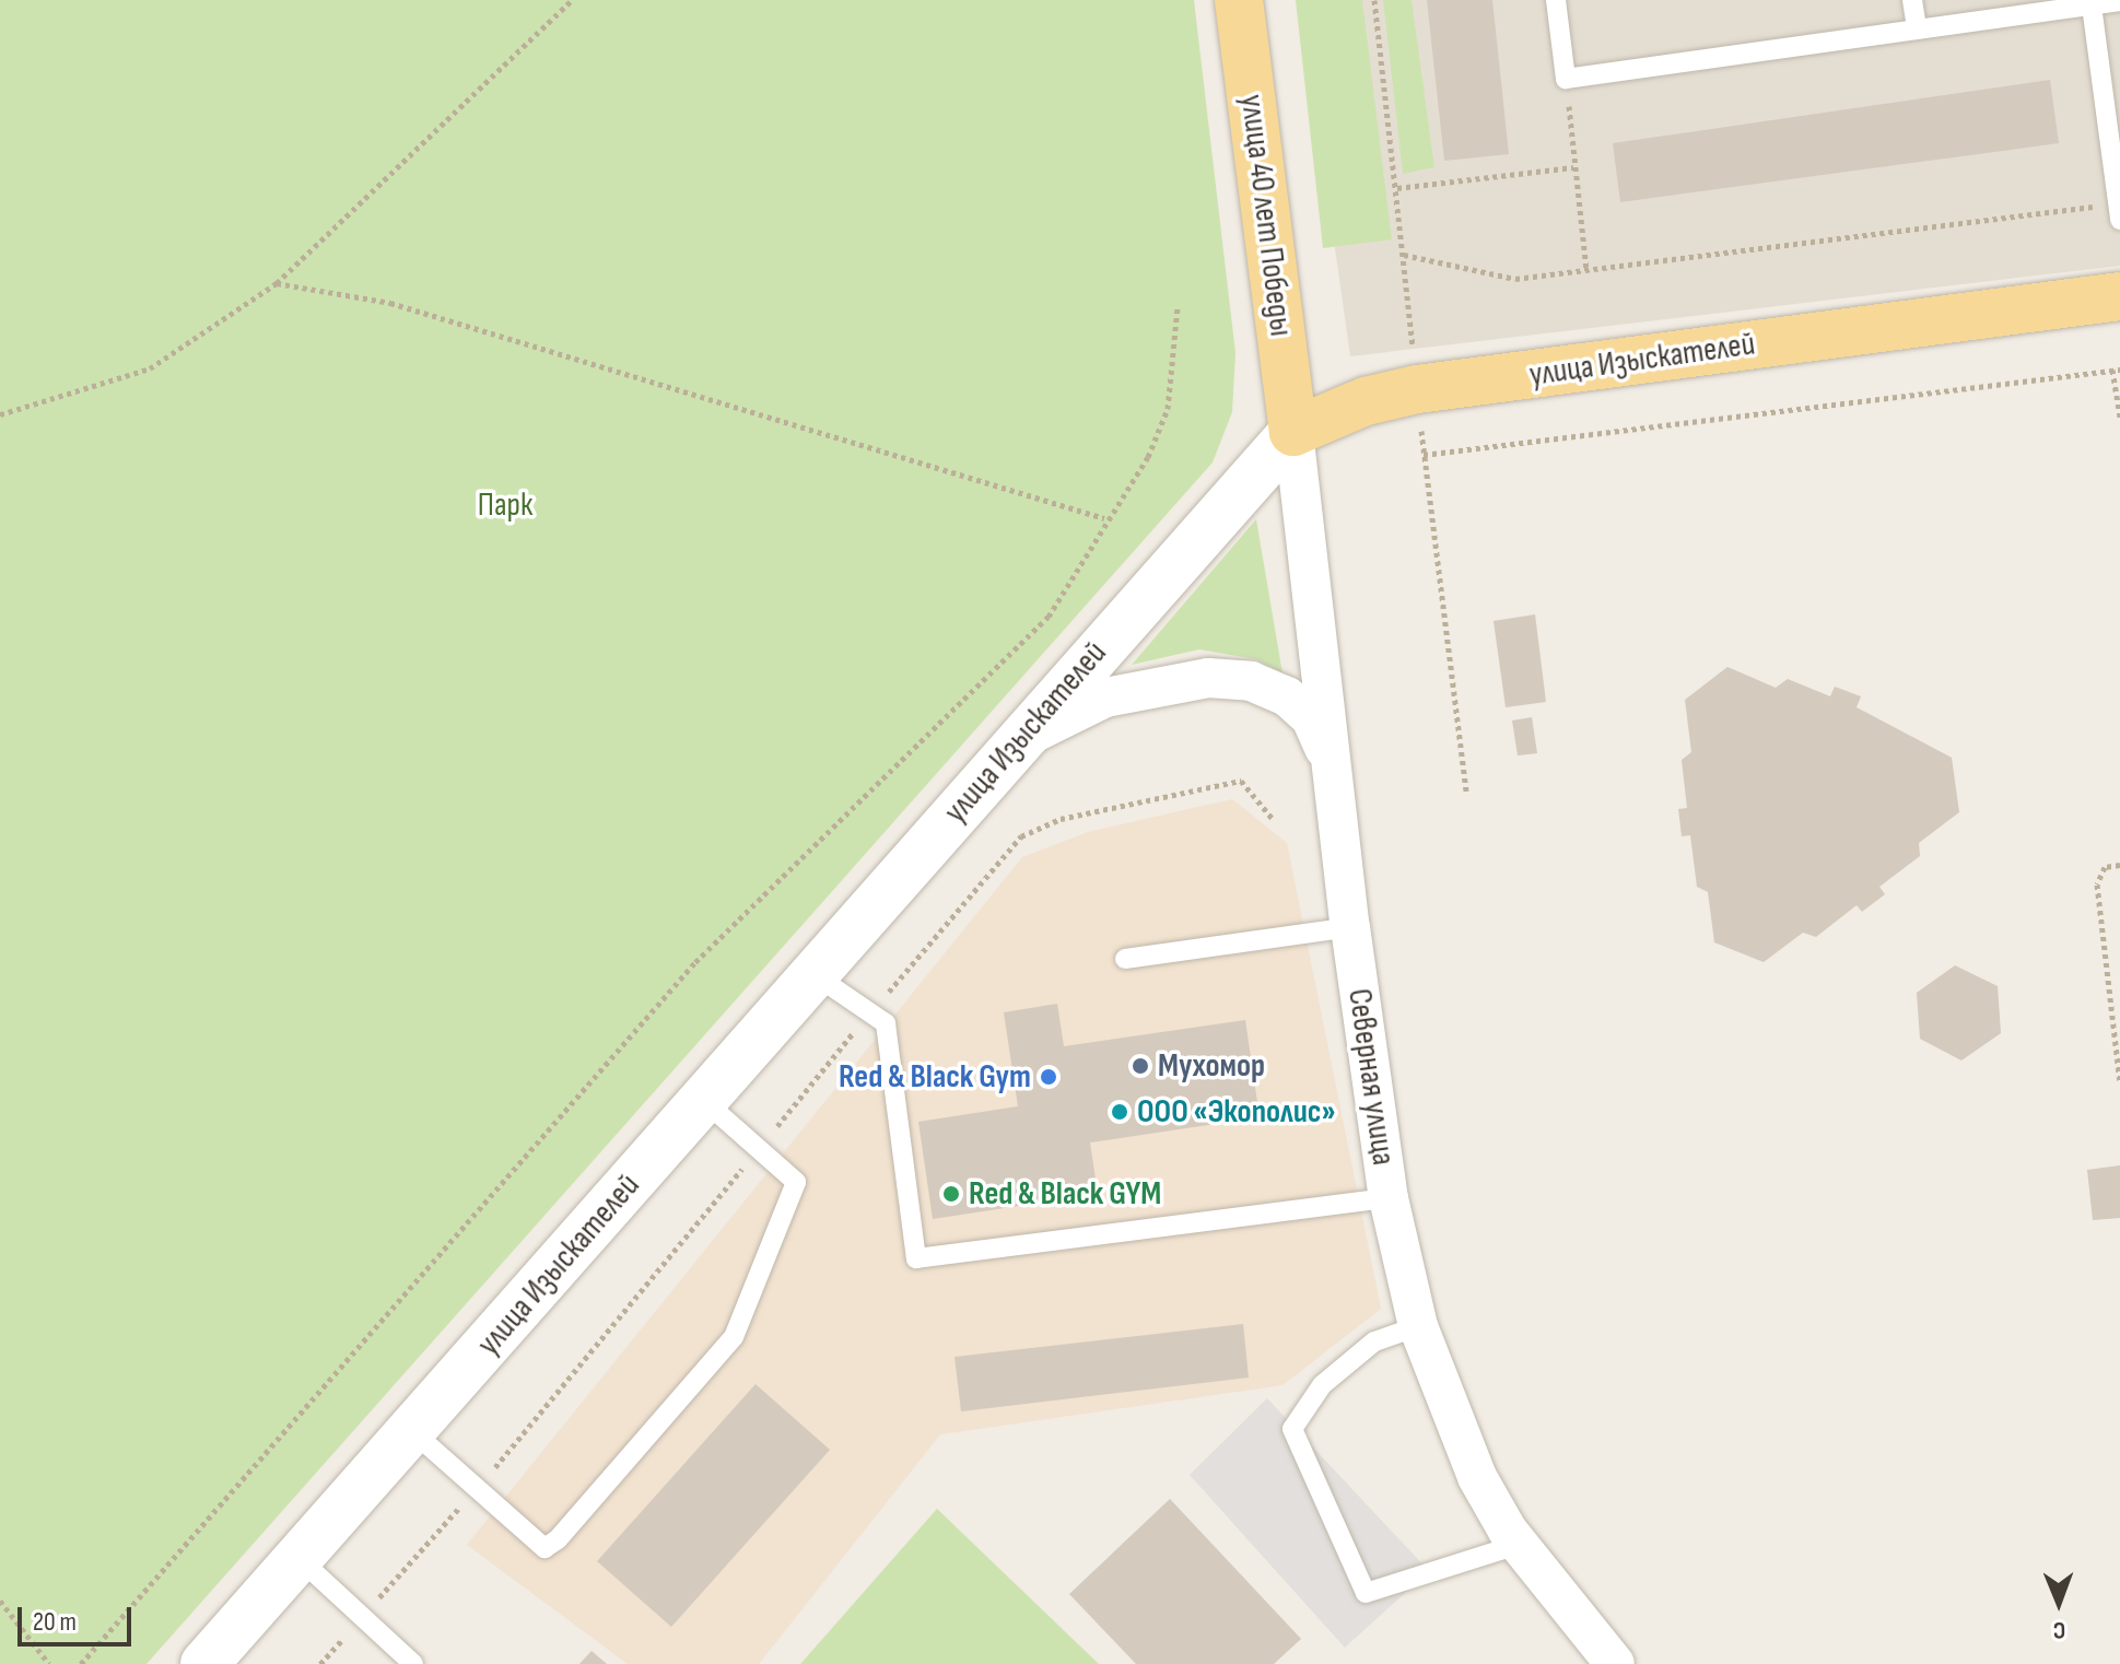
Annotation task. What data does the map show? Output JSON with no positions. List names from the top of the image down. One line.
{"streets":{"main road":["улица 40 лет Победы","улица Изыскателей"],"street":["Северная улица"]},"crossings":[["улица 40 лет Победы","улица Изыскателей"],["улица 40 лет Победы","Северная улица"],["улица Изыскателей","Северная улица"]],"parks":["Парк"],"places":["Мухомор","Red & Black Gym","ООО «Экополис»","Red & Black GYM"],"scale_bar":"20 m","north":"bottom"}
